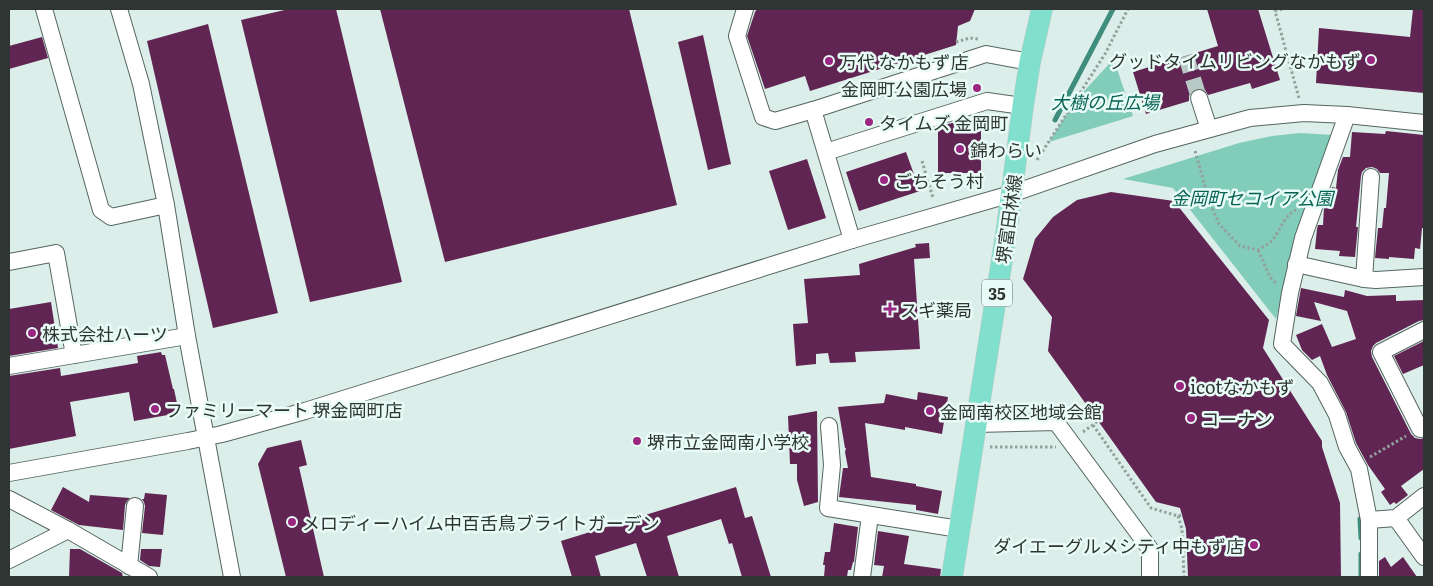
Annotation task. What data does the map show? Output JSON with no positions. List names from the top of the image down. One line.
{"streets":{"main road":["堺富田林線","35"]},"parks":["大樹の丘広場","金岡町セコイア公園"],"places":{"other":["グッドタイムリビングなかもず","万代 なかもず店","金岡町公園広場","タイムズ 金岡町","錦わらい","ごちそう村","株式会社ハーツ","icotなかもず","ファミリーマート 堺金岡町店","金岡南校区地域会館","コーナン","堺市立金岡南小学校","メロディーハイム中百舌鳥ブライトガーデン","ダイエーグルメシティ中もず店"],"health":["スギ薬局"]}}
